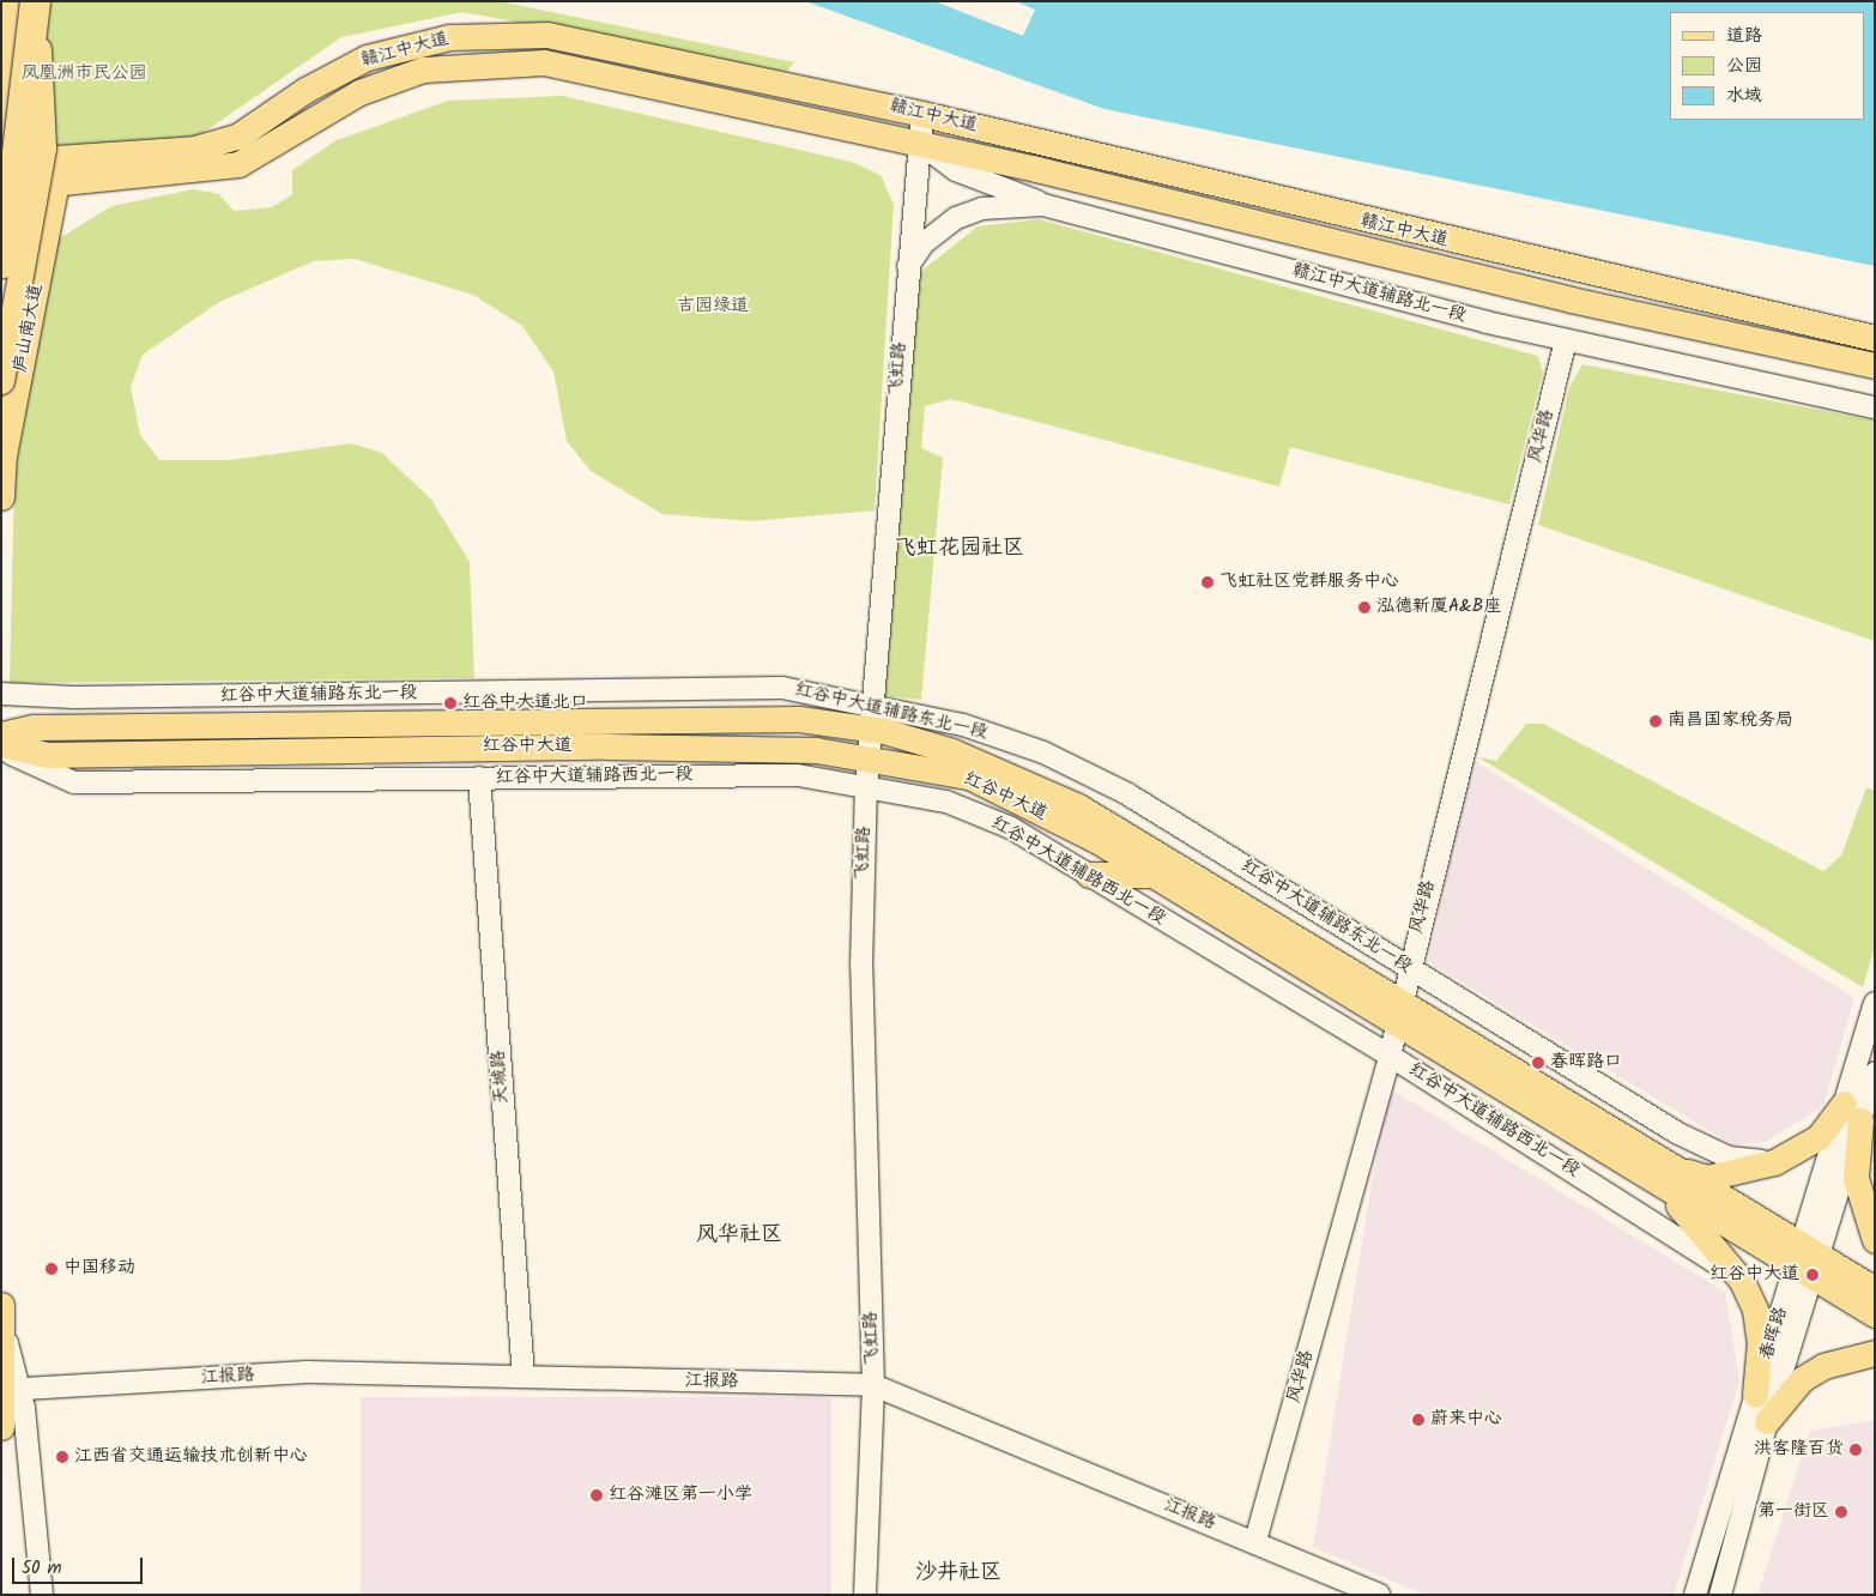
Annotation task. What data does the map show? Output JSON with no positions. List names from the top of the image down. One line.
{"streets":{"main road":["赣江中大道","庐山南大道","红谷中大道"],"street":["赣江中大道辅路北一段","飞虹路","风华路","红谷中大道辅路东北一段","红谷中大道辅路西北一段","天城路","春晖路","江报路"]},"crossings":[["赣江中大道","庐山南大道"],["赣江中大道","飞虹路"],["赣江中大道辅路北一段","飞虹路"],["赣江中大道辅路北一段","风华路"],["飞虹路","红谷中大道辅路东北一段"],["飞虹路","红谷中大道"],["飞虹路","红谷中大道辅路西北一段"],["飞虹路","江报路"],["风华路","红谷中大道辅路东北一段"],["风华路","红谷中大道"],["风华路","红谷中大道辅路西北一段"],["风华路","江报路"],["红谷中大道辅路东北一段","红谷中大道"],["红谷中大道","春晖路"],["红谷中大道辅路西北一段","天城路"],["天城路","江报路"]],"districts":["飞虹花园社区","风华社区","沙井社区"],"parks":["凤凰洲市民公园","吉园绿道"],"places":["飞虹社区党群服务中心","泓德新厦A&B座","红谷中大道北口","南昌国家税务局","春晖路口","中国移动","红谷中大道","蔚来中心","洪客隆百货","江西省交通运输技术创新中心","红谷滩区第一小学","第一街区"],"legend":["道路","公园","水域"],"scale_bar":"50 m"}
